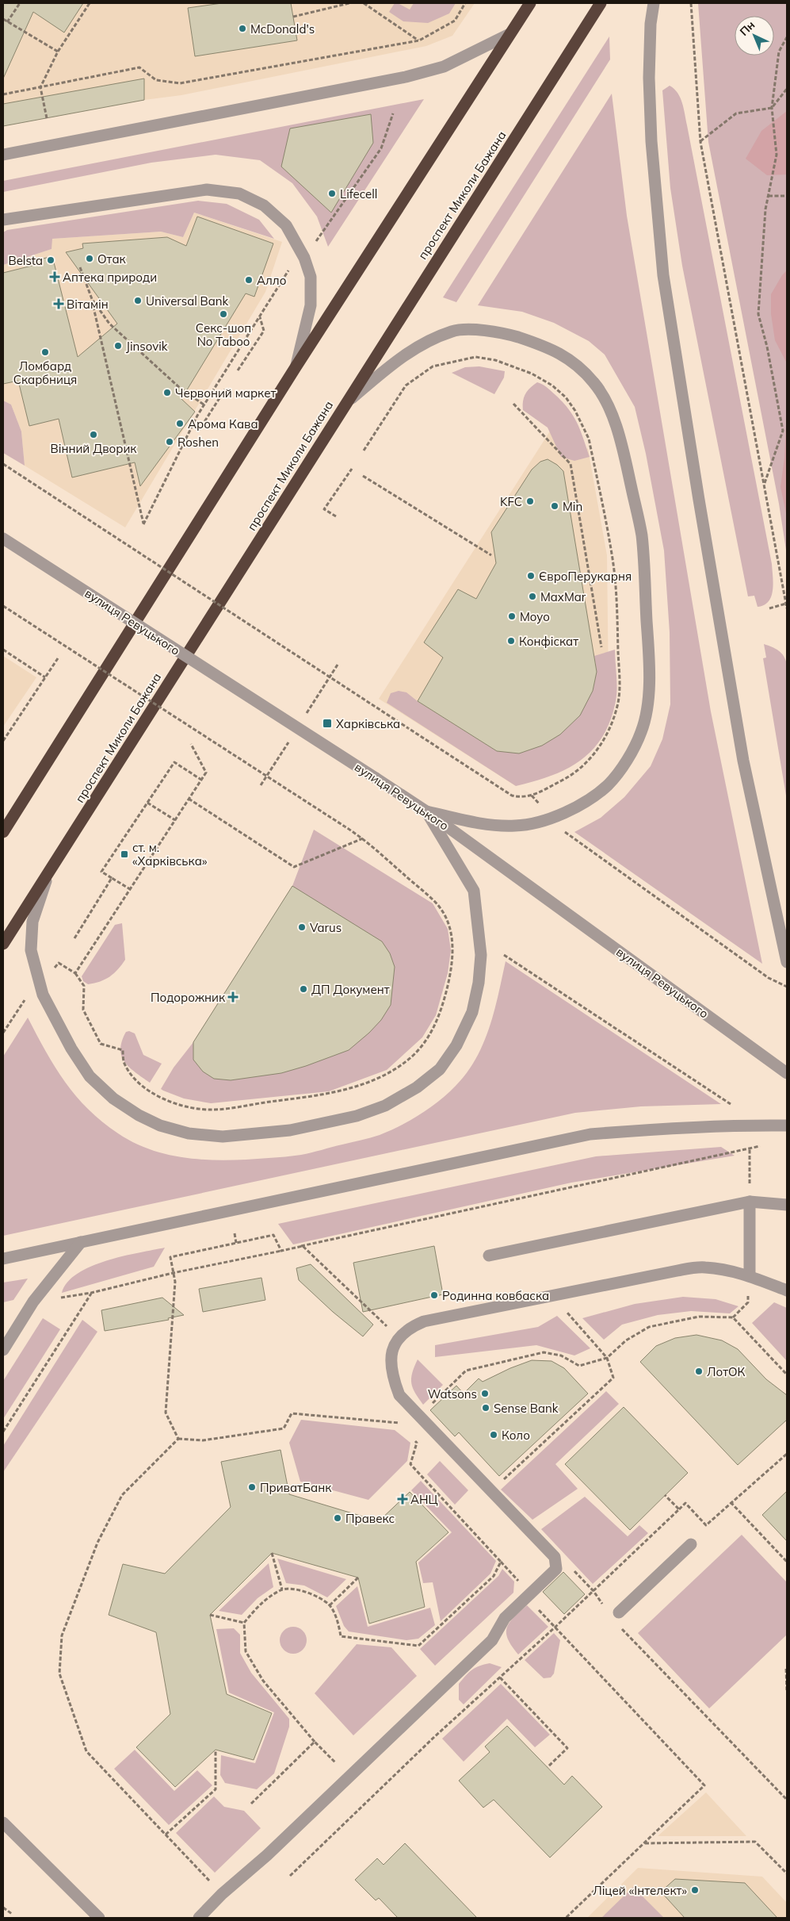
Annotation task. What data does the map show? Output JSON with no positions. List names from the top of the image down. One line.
{"streets":{"highway":["проспект Миколи Бажана"],"street":["вулиця Ревуцького"]},"places":{"other":["McDonald's","Lifecell","Отак","Belsta","Алло","Universal Bank","Секс-шоп No Taboo","Jinsovik","Ломбард Скарбниця","Червоний маркет","Арома Кава","Вінний Дворик","Roshen","KFC","Min","ЄвроПерукарня","MaxMar","Moyo","Конфіскат","Varus","ДП Документ","Родинна ковбаска","ЛотОК","Watsons","Sense Bank","Коло","ПриватБанк","Правекс","Ліцей «Інтелект»"],"health":["Аптека природи","Вітамін","Подорожник","АНЦ"],"transit":["Харківська","ст. м. «Харківська»"]},"north":"top left"}
